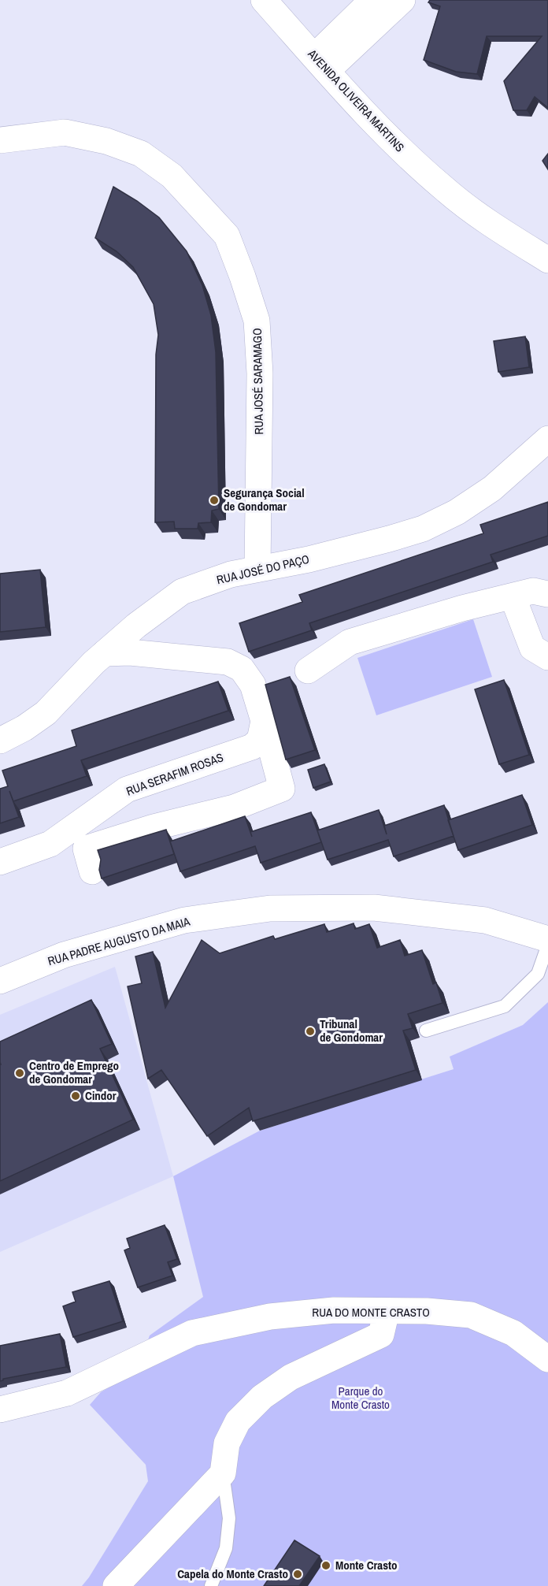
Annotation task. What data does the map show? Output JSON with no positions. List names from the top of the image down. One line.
{"streets":{"street":["AVENIDA OLIVEIRA MARTINS","RUA JOSÉ SARAMAGO","RUA JOSÉ DO PAÇO","RUA SERAFIM ROSAS","RUA PADRE AUGUSTO DA MAIA","RUA DO MONTE CRASTO"]},"crossings":[["RUA JOSÉ SARAMAGO","RUA JOSÉ DO PAÇO"]],"parks":["Parque do Monte Crasto"],"places":["Segurança Social de Gondomar","Tribunal de Gondomar","Centro de Emprego de Gondomar","Cindor","Monte Crasto","Capela do Monte Crasto"]}
